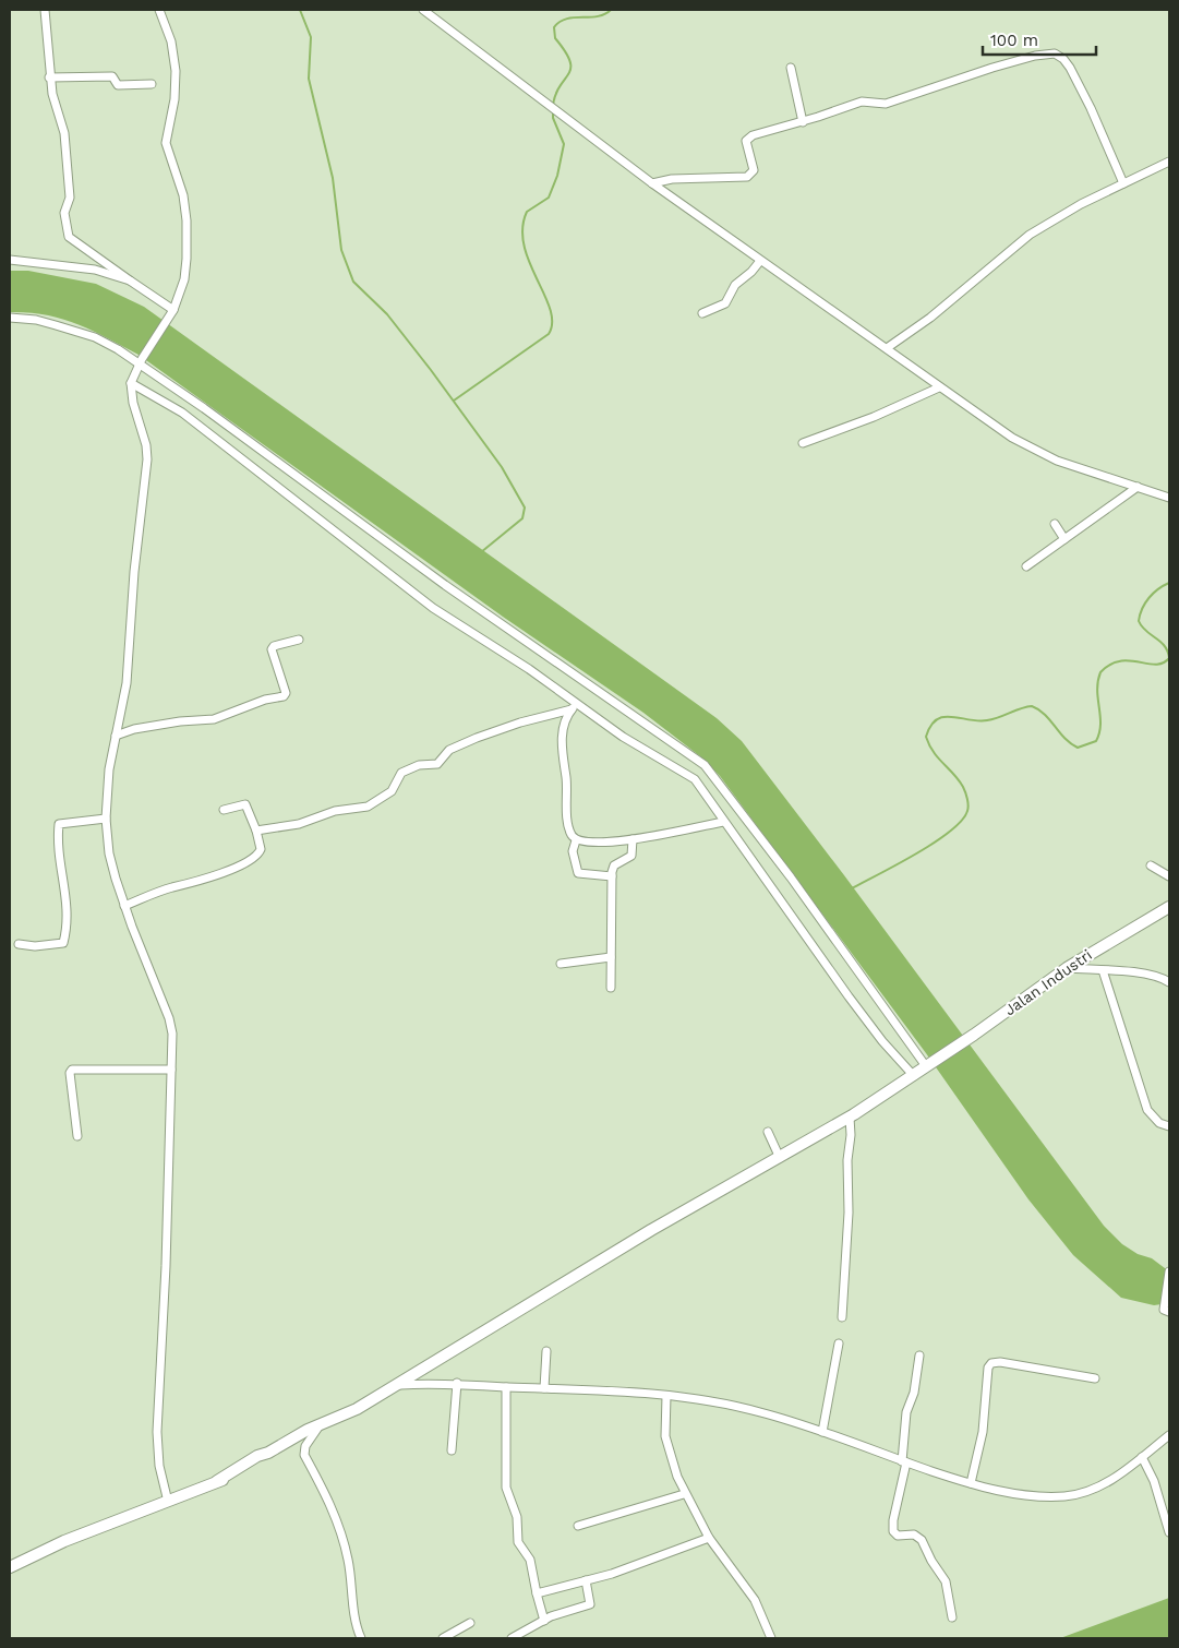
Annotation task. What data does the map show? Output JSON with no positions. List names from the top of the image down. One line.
{"streets":{"main road":["Jalan Industri"]},"scale_bar":"100 m"}
